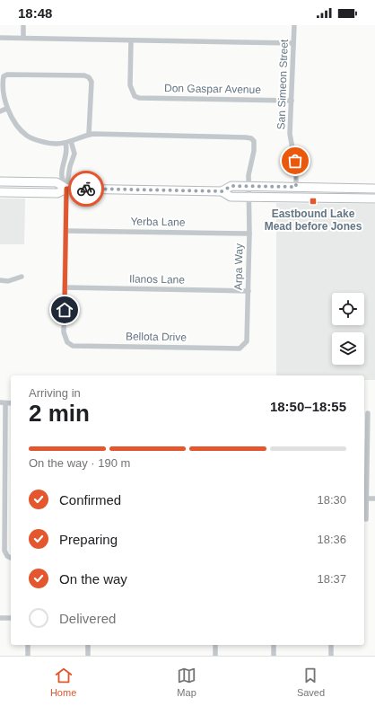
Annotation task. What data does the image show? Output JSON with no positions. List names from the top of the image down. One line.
{"streets":{"street":["San Simeon Street","Don Gaspar Avenue","Yerba Lane","Arpa Way","Ilanos Lane","Bellota Drive"]},"crossings":[["San Simeon Street","Don Gaspar Avenue"],["Yerba Lane","Arpa Way"],["Arpa Way","Ilanos Lane"],["Arpa Way","Bellota Drive"],["Ilanos Lane","Bellota Drive"]],"places":{"transit":["Eastbound Lake Mead before Jones"]},"page":{"status":"18:48","heading":["2 min","Arriving in","18:50–18:55"],"bar":"On the way · 190 m","list":[["Confirmed","18:30"],["Preparing","18:36"],["On the way","18:37"],"Delivered"],"tabs":["Home","Map","Saved"]}}
